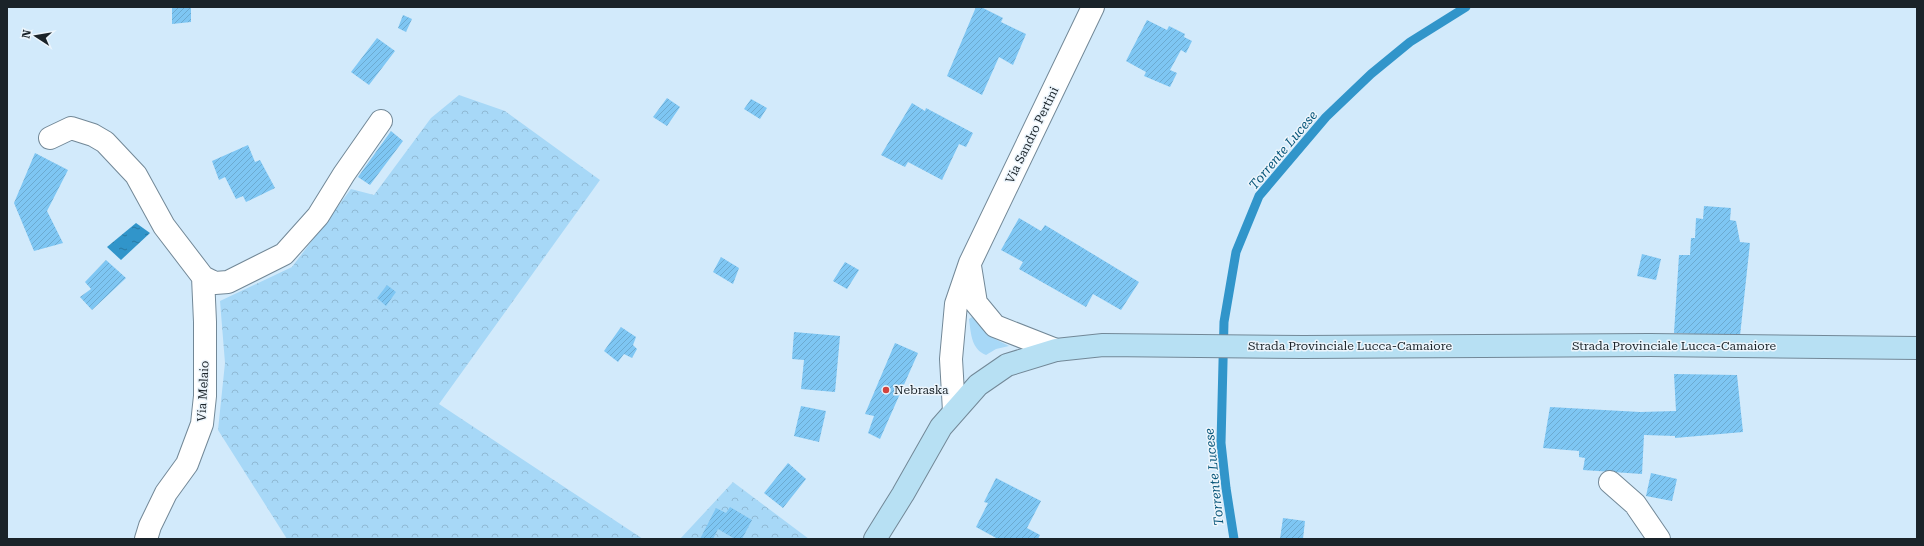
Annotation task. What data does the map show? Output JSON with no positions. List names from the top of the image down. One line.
{"streets":{"main road":["Strada Provinciale Lucca-Camaiore"],"street":["Via Sandro Pertini","Via Melaio"]},"crossings":[["Via Sandro Pertini","Strada Provinciale Lucca-Camaiore"]],"water":["Torrente Lucese"],"places":["Nebraska"],"north":"left"}
